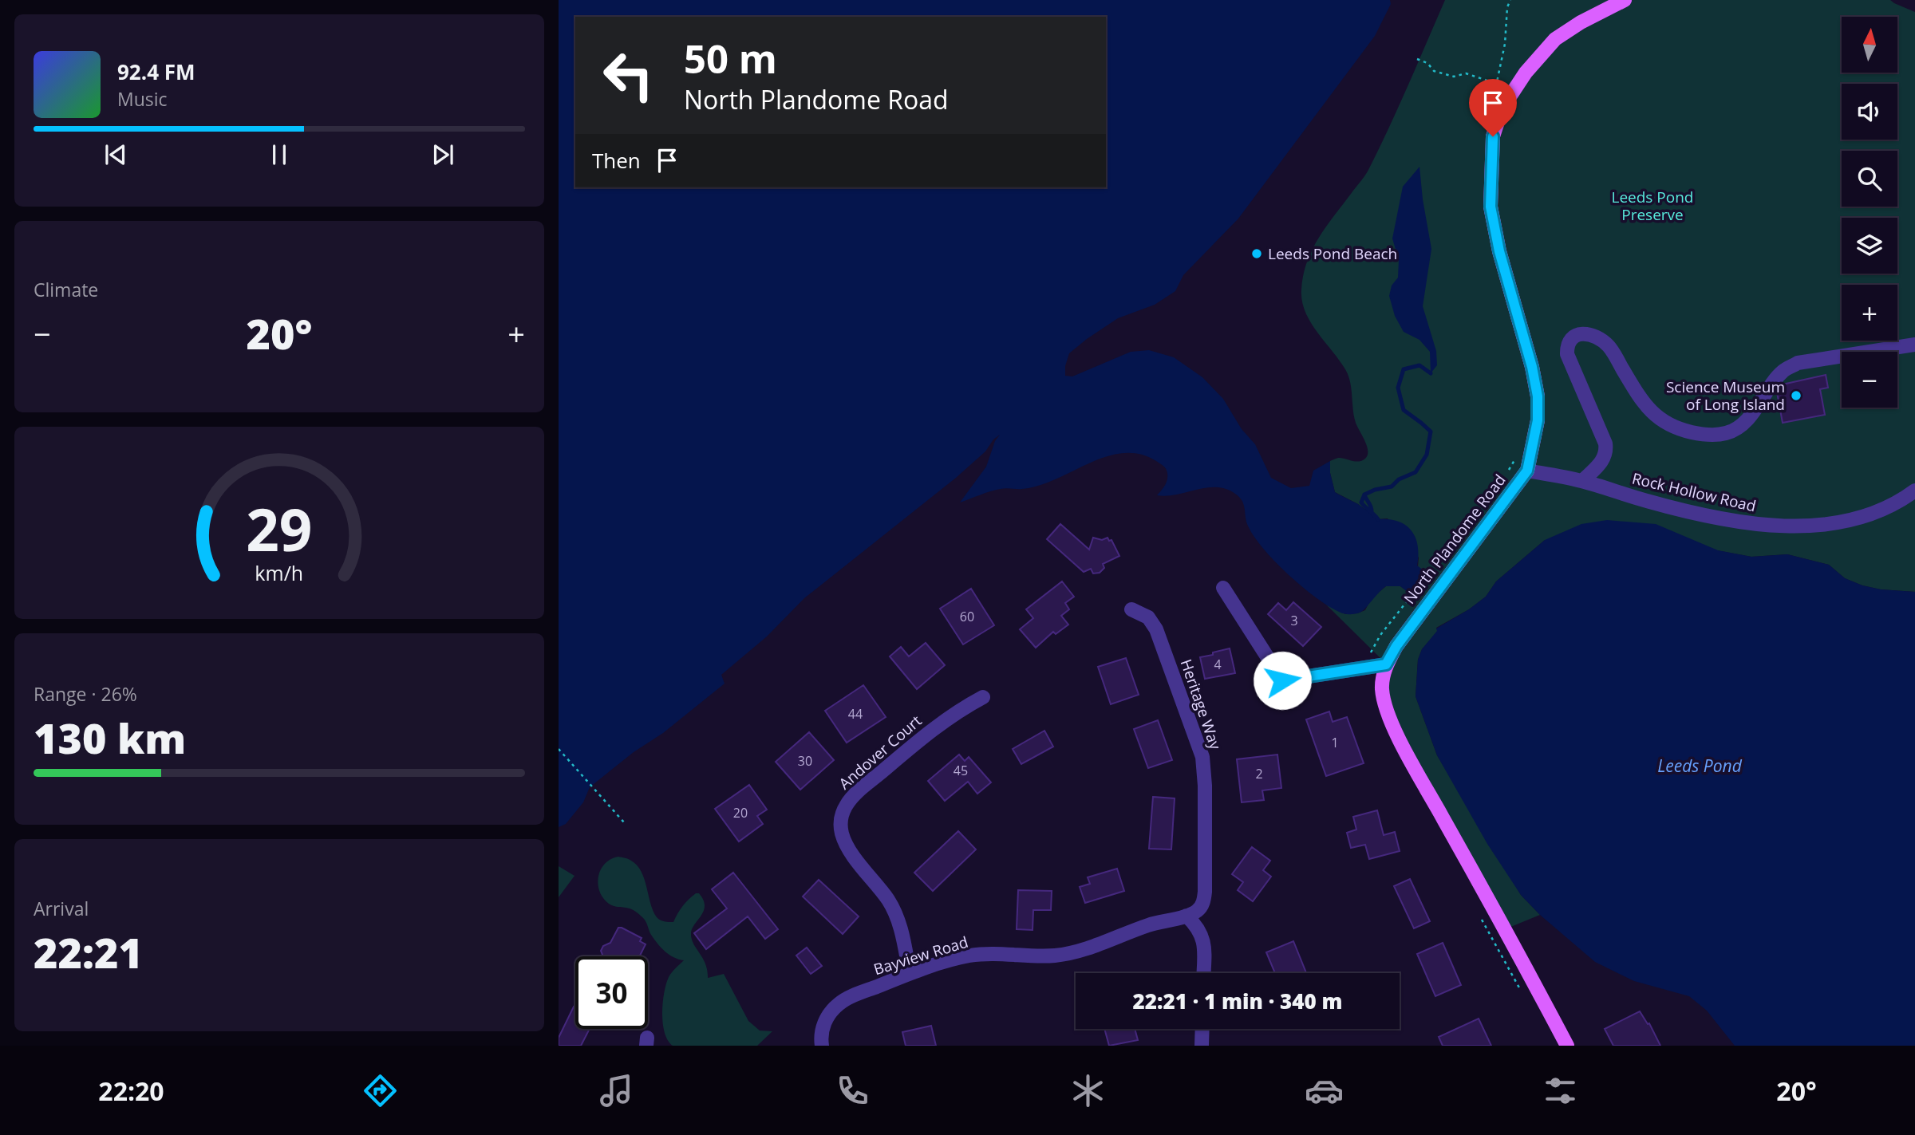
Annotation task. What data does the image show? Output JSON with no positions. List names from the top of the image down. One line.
{"streets":{"main road":["North Plandome Road"],"street":["Rock Hollow Road","Heritage Way","Andover Court","Bayview Road"]},"crossings":[["Rock Hollow Road","North Plandome Road"],["Heritage Way","Bayview Road"],["Andover Court","Bayview Road"]],"water":["Leeds Pond"],"parks":["Leeds Pond Preserve"],"places":["Leeds Pond Beach","Science Museum of Long Island"],"house_numbers":["60","3","4","44","1","30","45","2","20"],"north":"top","page":{"map_buttons":["+","−"],"turn":["50 m","North Plandome Road"],"song":["92.4 FM","Music"],"then":"Then","tile":["Climate",["Range · 26%","130 km"],["Arrival","22:21"]],"heat":["−","20°","+"],"limit":"30","trip":"22:21 · 1 min · 340 m","tabs":["22:20","20°"],"gauge":["29","km/h"]}}
